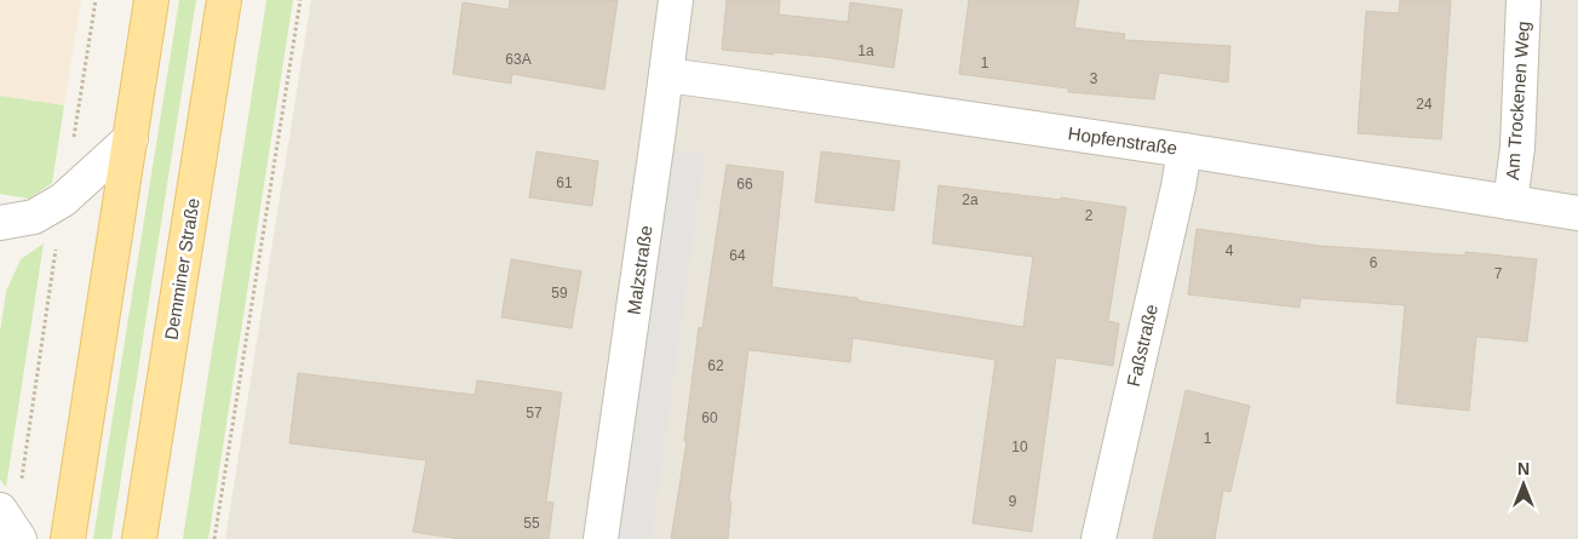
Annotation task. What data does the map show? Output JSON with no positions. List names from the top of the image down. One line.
{"streets":{"main road":["Demminer Straße"],"street":["Am Trockenen Weg","Hopfenstraße","Malzstraße","Faßstraße"]},"crossings":[["Am Trockenen Weg","Hopfenstraße"],["Hopfenstraße","Malzstraße"],["Hopfenstraße","Faßstraße"]],"house_numbers":["1a","63A","1","3","24","61","66","2a","2","4","64","6","7","59","62","57","60","1","10","9","55"],"north":"top"}
